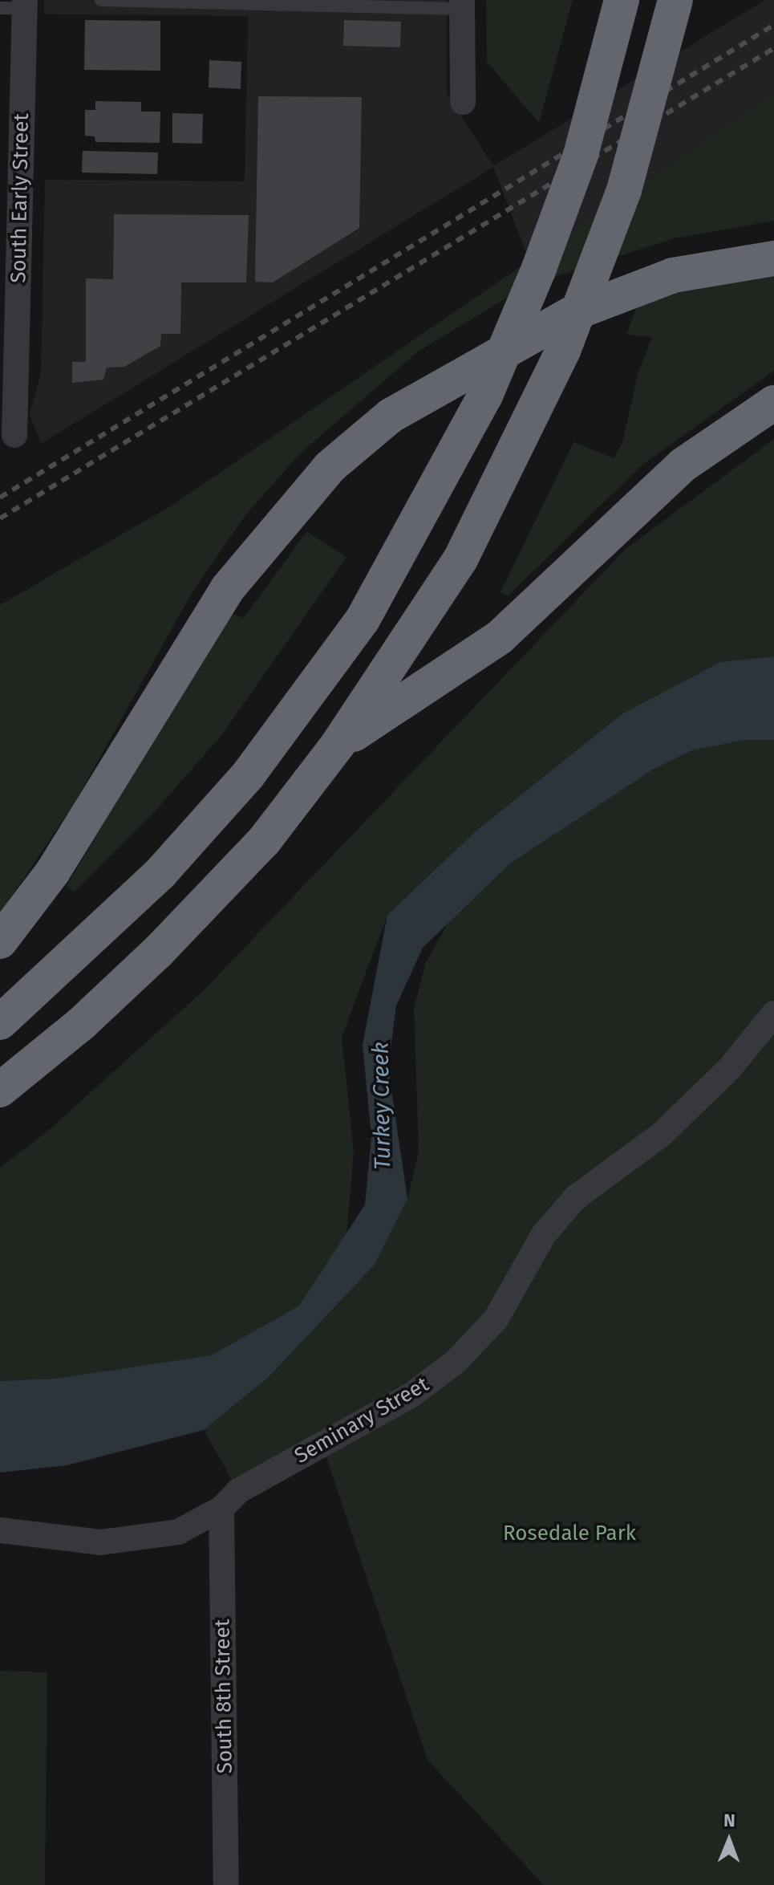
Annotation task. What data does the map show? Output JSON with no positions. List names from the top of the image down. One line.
{"streets":{"street":["South Early Street","Seminary Street","South 8th Street"]},"crossings":[["Seminary Street","South 8th Street"]],"water":["Turkey Creek"],"parks":["Rosedale Park"],"north":"top"}
